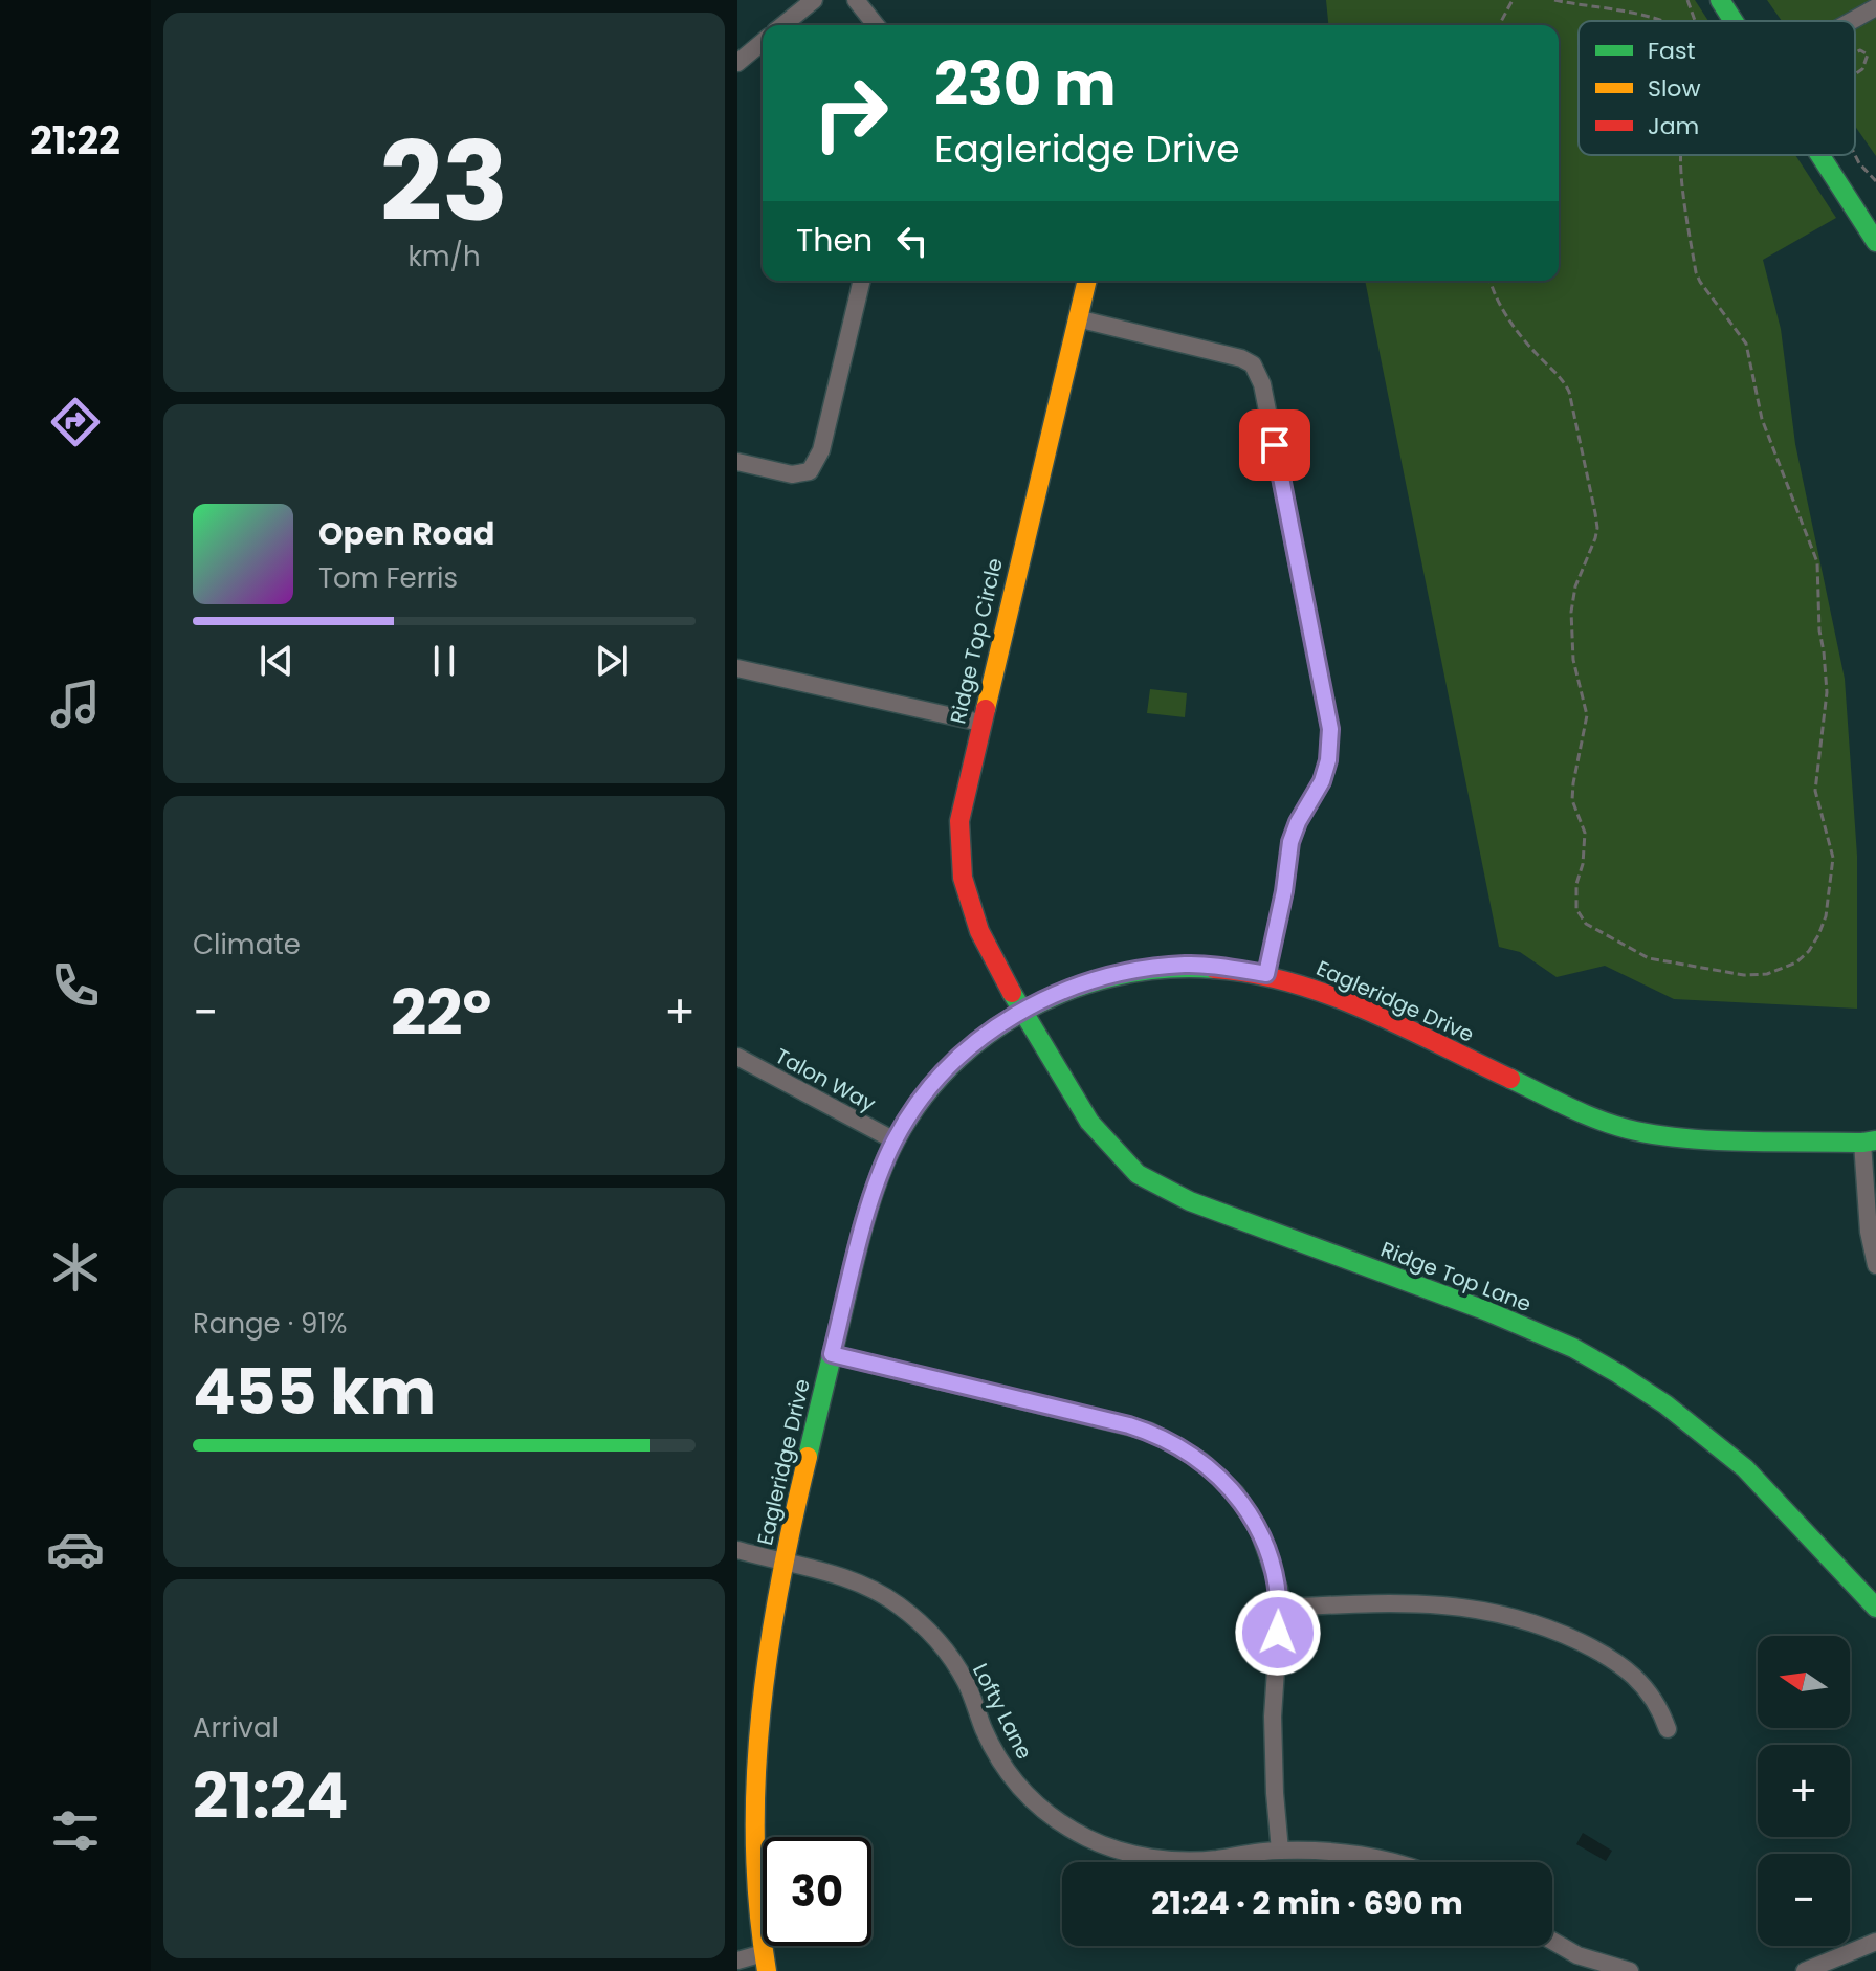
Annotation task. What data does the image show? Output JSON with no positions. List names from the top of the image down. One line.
{"streets":{"main road":["Ridge Top Circle","Eagleridge Drive","Ridge Top Lane"],"street":["Talon Way","Lofty Lane"]},"crossings":[["Ridge Top Circle","Eagleridge Drive"],["Ridge Top Circle","Ridge Top Lane"],["Eagleridge Drive","Talon Way"],["Eagleridge Drive","Ridge Top Lane"],["Eagleridge Drive","Lofty Lane"]],"legend":["Fast","Slow","Jam"],"north":"left","page":{"tabs":"21:22","tile":[["23","km/h"],"Climate",["Range · 91%","455 km"],["Arrival","21:24"]],"turn":["230 m","Eagleridge Drive"],"then":"Then","song":["Open Road","Tom Ferris"],"heat":["−","22°","+"],"map_buttons":["+","−"],"limit":"30","trip":"21:24 · 2 min · 690 m"}}
